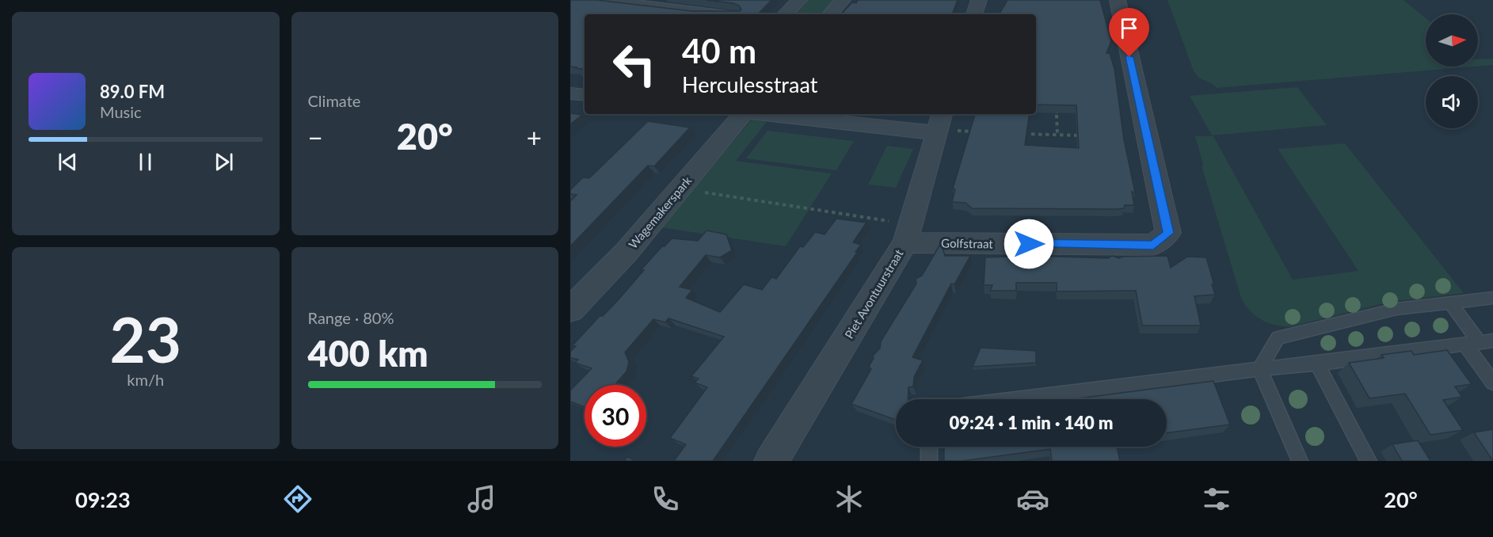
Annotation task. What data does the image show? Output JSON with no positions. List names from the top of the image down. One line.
{"streets":{"street":["Wagemakerspark","Golfstraat","Piet Avontuurstraat"]},"crossings":[["Golfstraat","Piet Avontuurstraat"]],"north":"right","page":{"tile":["Climate",["23","km/h"],["Range · 80%","400 km"]],"turn":["40 m","Herculesstraat"],"song":["89.0 FM","Music"],"heat":["−","20°","+"],"limit":"30","trip":"09:24 · 1 min · 140 m","tabs":["09:23","20°"]}}
